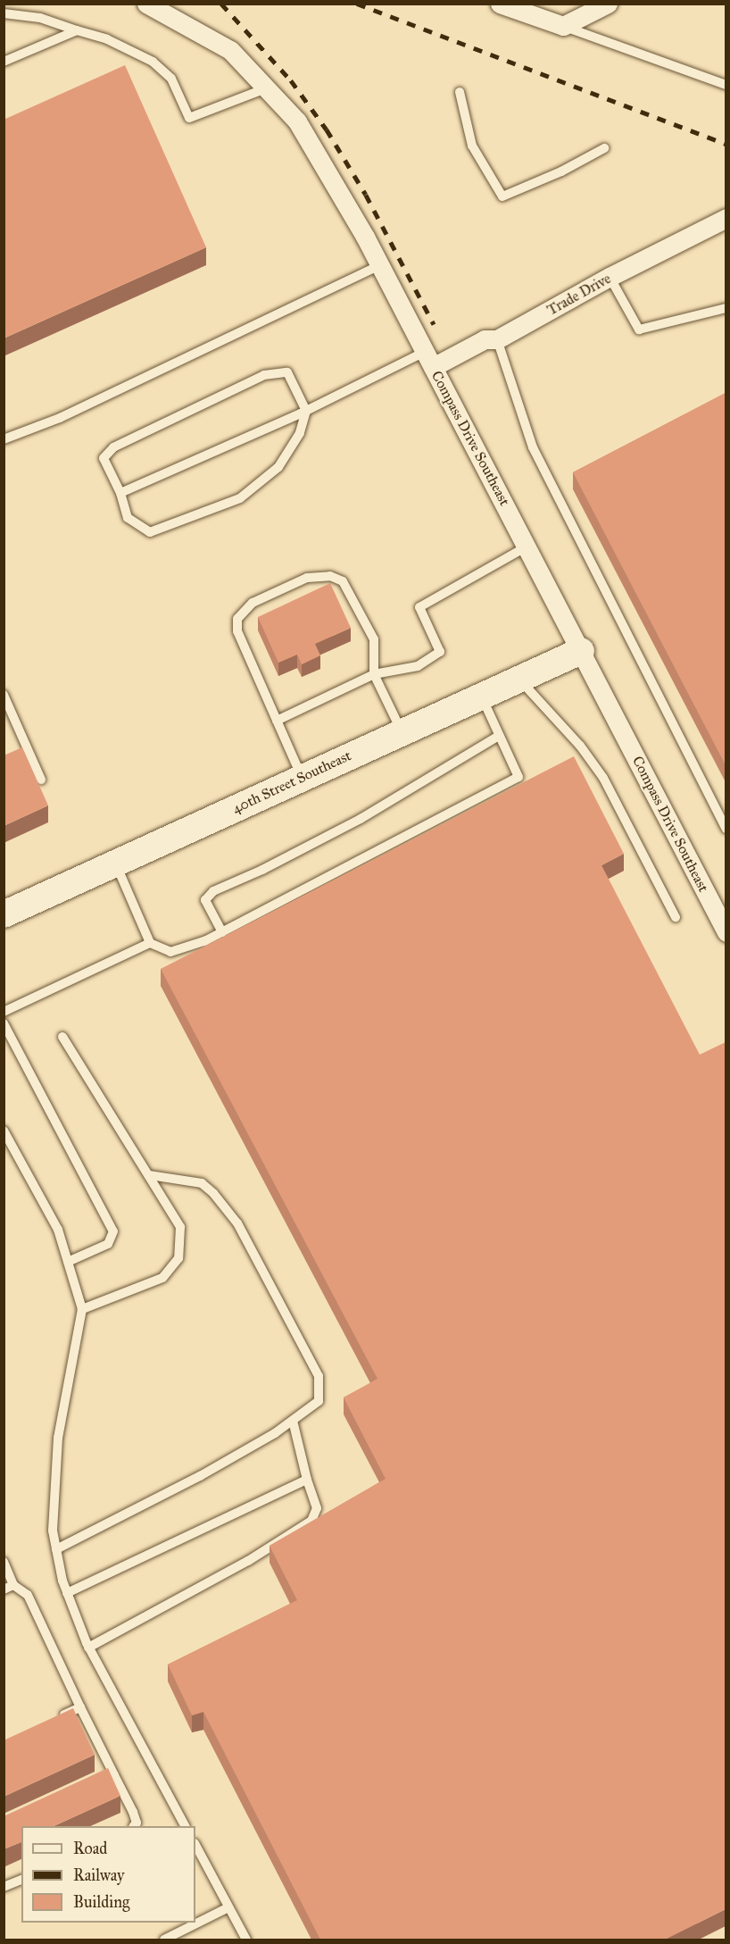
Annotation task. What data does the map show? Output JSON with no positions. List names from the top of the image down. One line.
{"streets":{"street":["Trade Drive","Compass Drive Southeast","40th Street Southeast"]},"crossings":[["Trade Drive","Compass Drive Southeast"],["Compass Drive Southeast","40th Street Southeast"]],"legend":["Road","Railway","Building"]}
